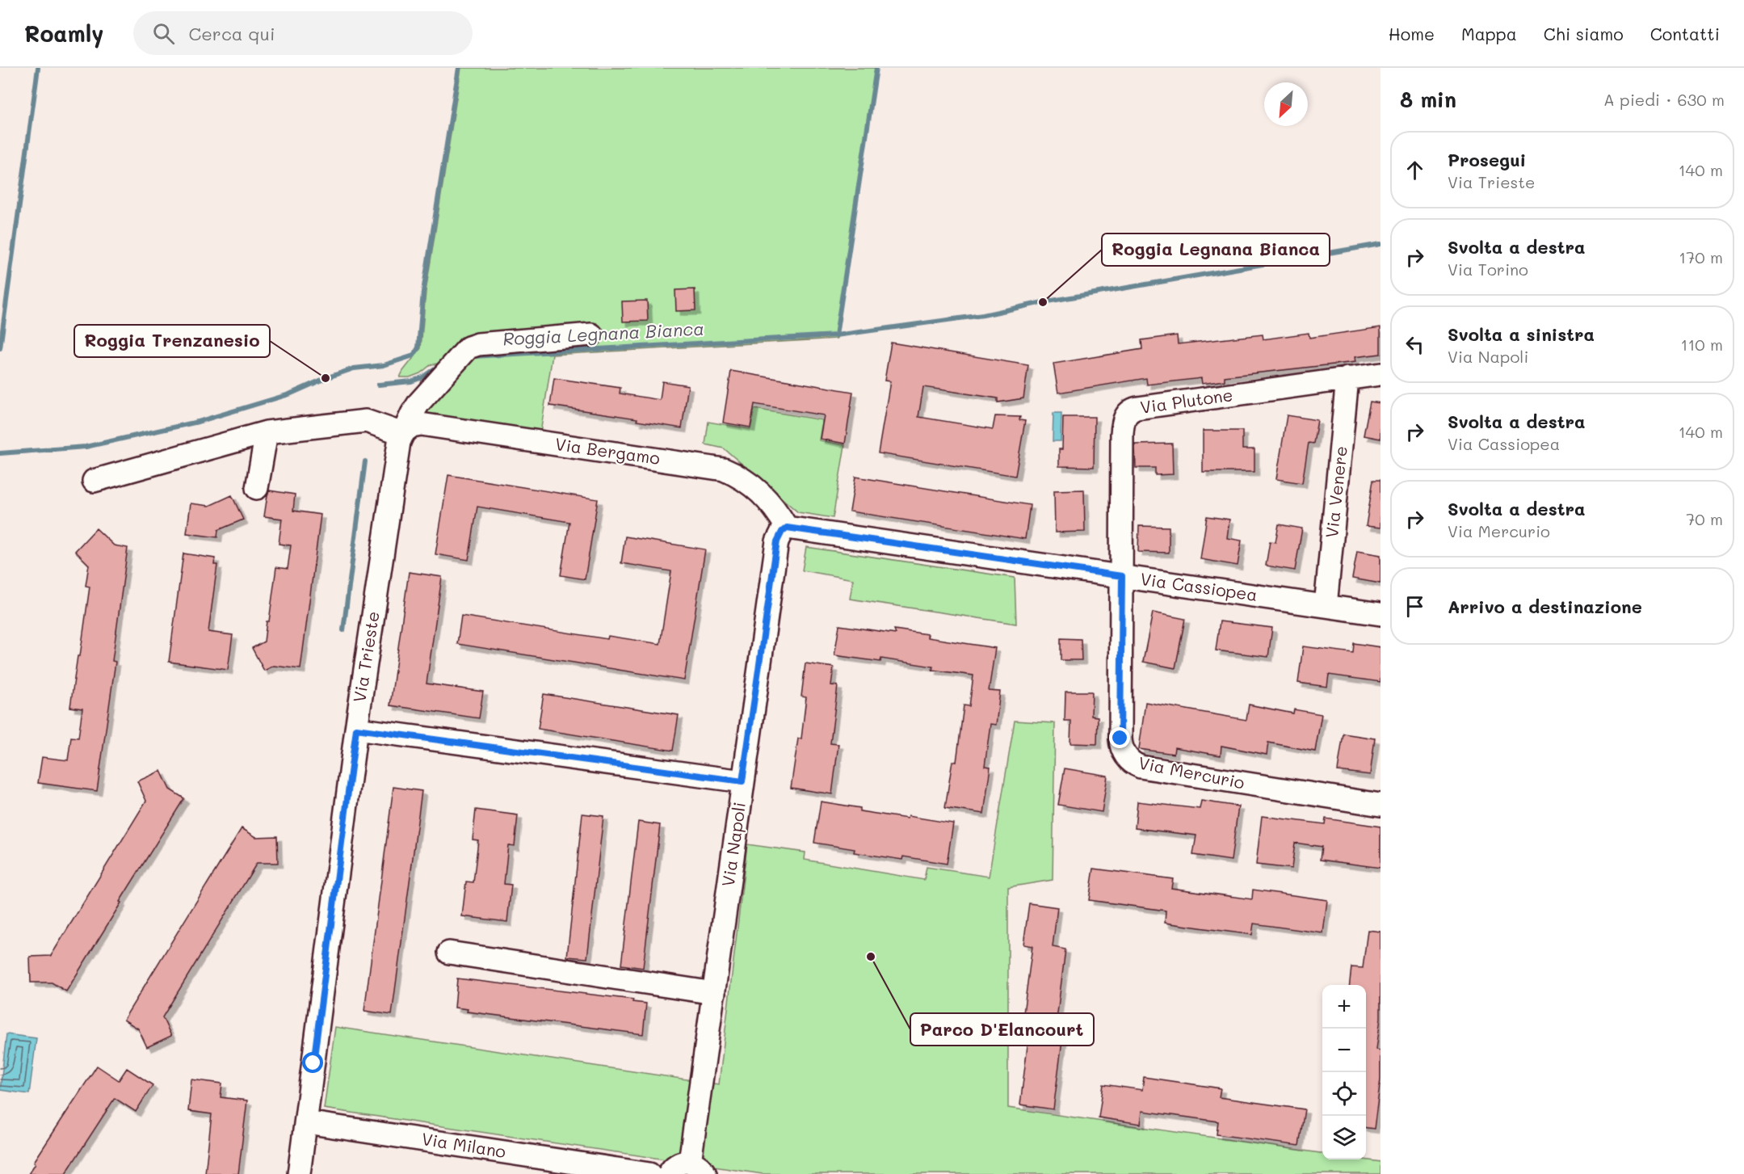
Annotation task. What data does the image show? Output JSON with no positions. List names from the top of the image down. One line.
{"streets":{"street":["Via Plutone","Via Bergamo","Via Venere","Via Cassiopea","Via Trieste","Via Mercurio","Via Napoli","Via Milano"]},"crossings":[["Via Plutone","Via Venere"],["Via Plutone","Via Cassiopea"],["Via Plutone","Via Mercurio"],["Via Bergamo","Via Cassiopea"],["Via Bergamo","Via Trieste"],["Via Bergamo","Via Napoli"],["Via Venere","Via Cassiopea"],["Via Cassiopea","Via Mercurio"],["Via Cassiopea","Via Napoli"],["Via Trieste","Via Milano"]],"water":["Roggia Legnana Bianca"],"places":["Roggia Legnana Bianca","Roggia Trenzanesio","Parco D'Elancourt"],"north":"bottom left","page":{"header":"Roamly","search":"Cerca qui","nav":["Home","Mappa","Chi siamo","Contatti"],"heading":["8 min","A piedi · 630 m"],"list":[["Prosegui","Via Trieste","140 m"],["Svolta a destra","Via Torino","170 m"],["Svolta a sinistra","Via Napoli","110 m"],["Svolta a destra","Via Cassiopea","140 m"],["Svolta a destra","Via Mercurio","70 m"],"Arrivo a destinazione"],"map_buttons":["+","−"]}}
